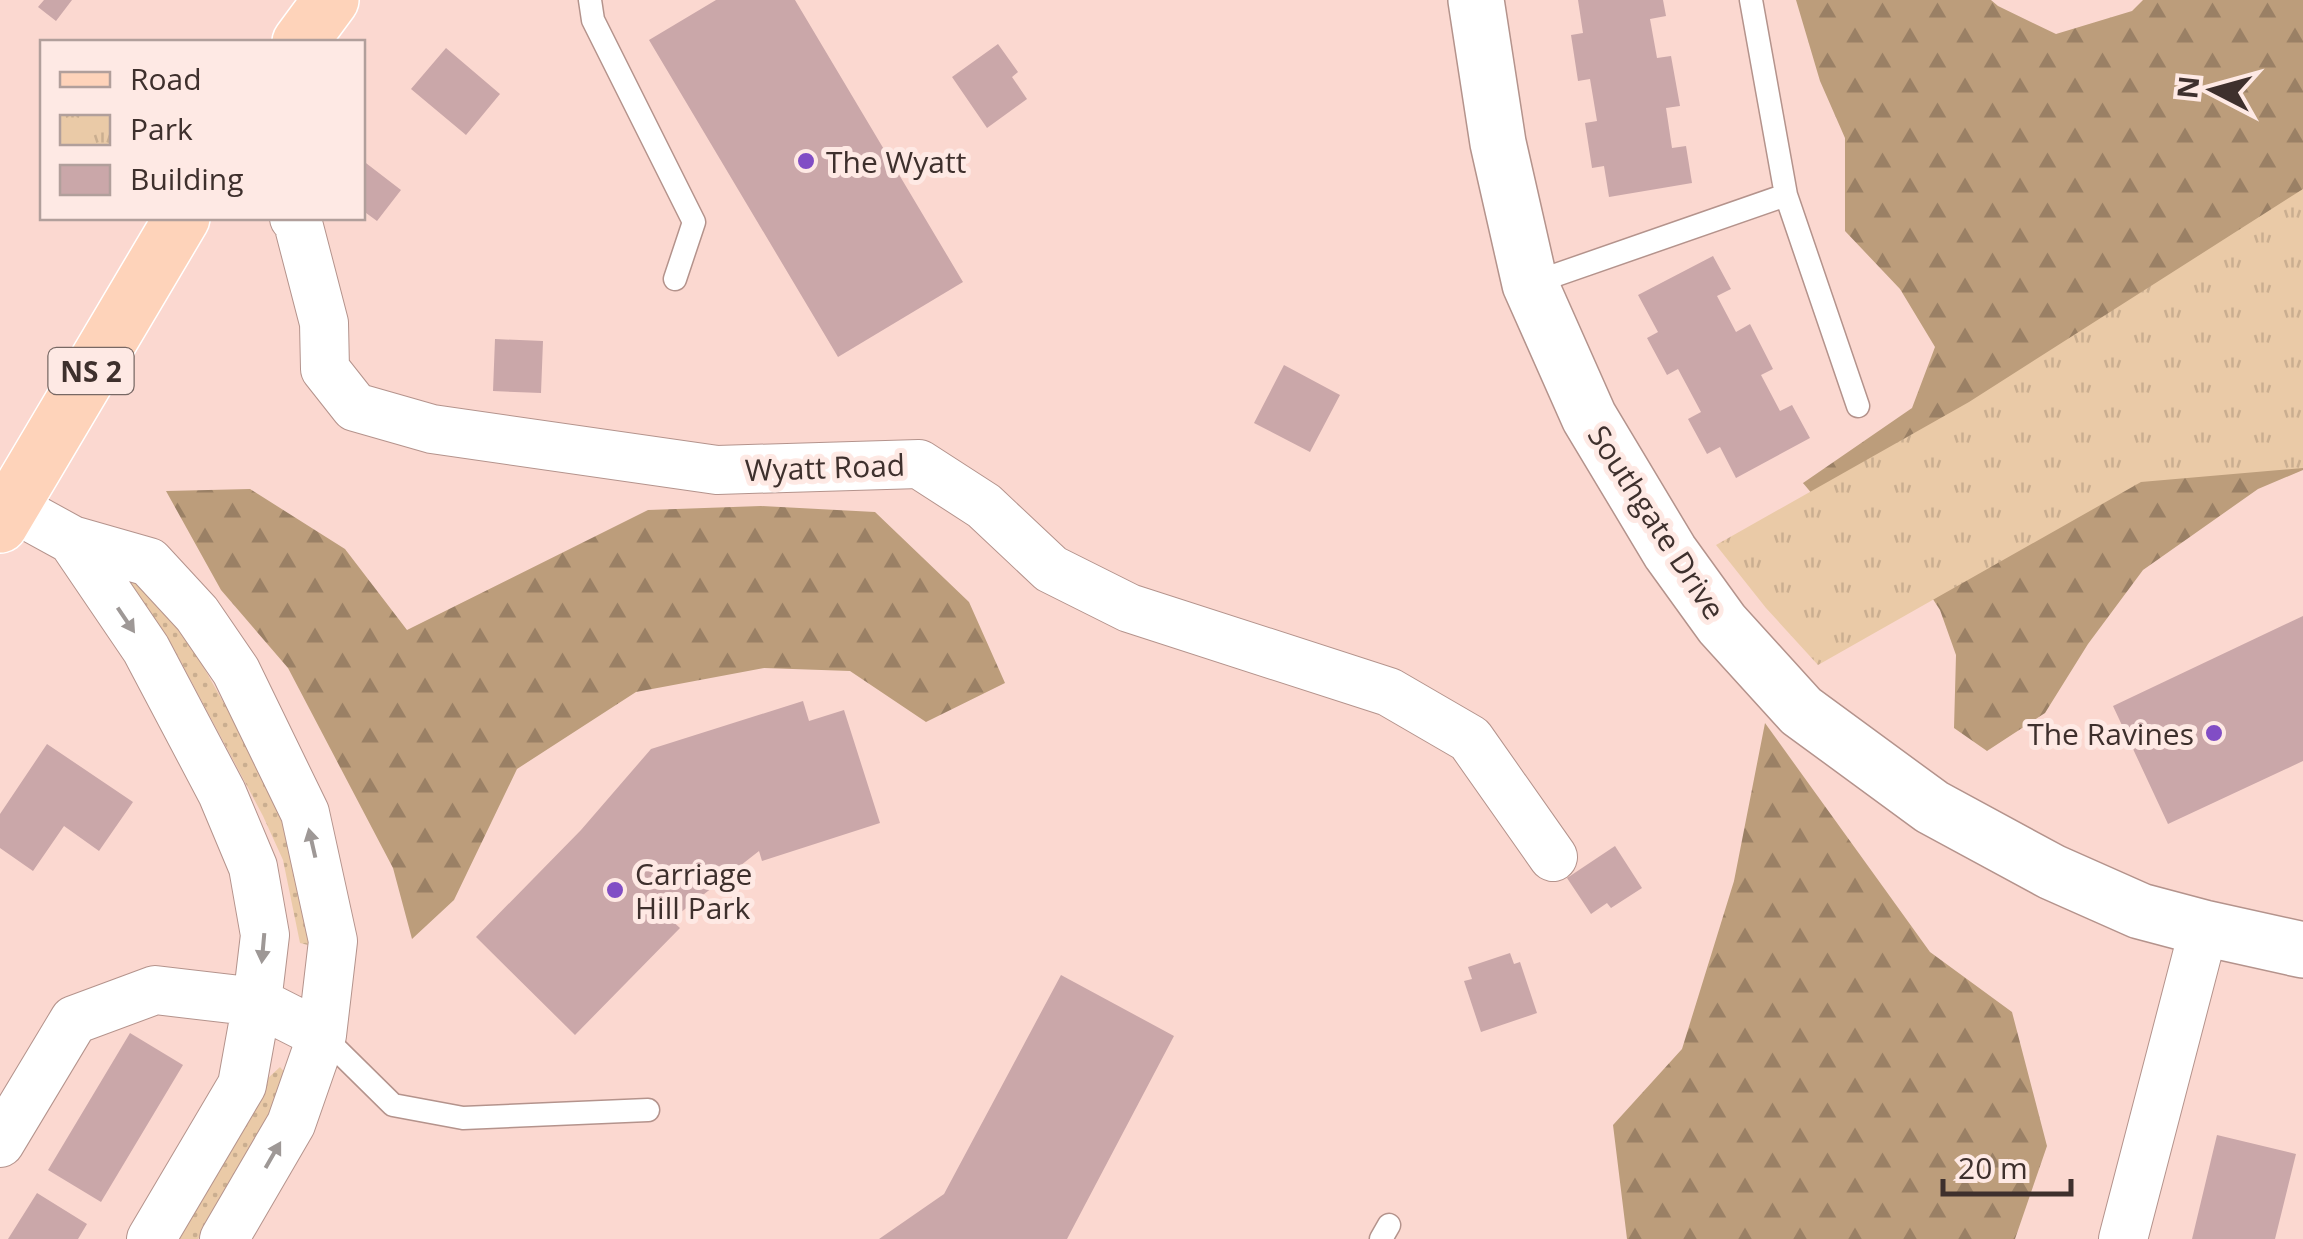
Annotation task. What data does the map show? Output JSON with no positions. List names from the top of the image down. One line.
{"streets":{"main road":["NS 2"],"street":["Wyatt Road","Southgate Drive"]},"places":["The Wyatt","The Ravines","Carriage Hill Park"],"legend":["Road","Park","Building"],"scale_bar":"20 m","north":"left"}
